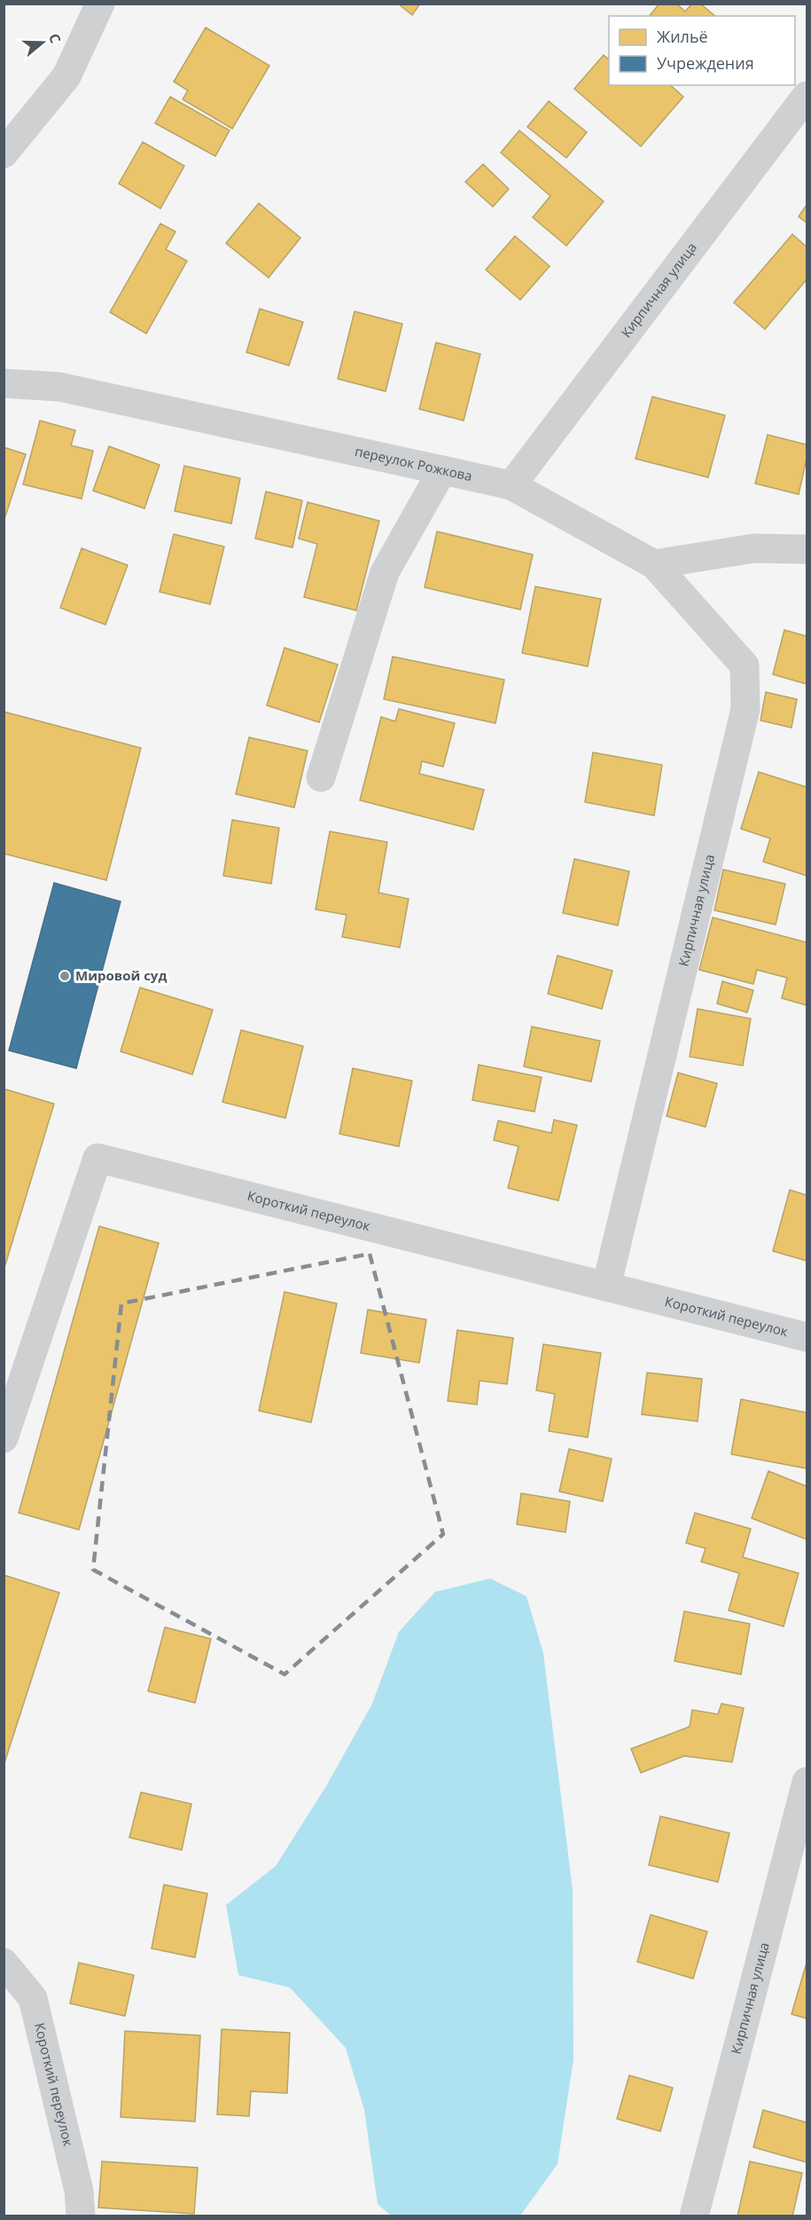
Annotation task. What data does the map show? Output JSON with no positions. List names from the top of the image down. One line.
{"streets":{"street":["Кирпичная улица","переулок Рожкова","Короткий переулок"]},"crossings":[["Кирпичная улица","переулок Рожкова"],["Кирпичная улица","Короткий переулок"]],"places":["Мировой суд"],"legend":["Жильё","Учреждения"],"north":"right"}
